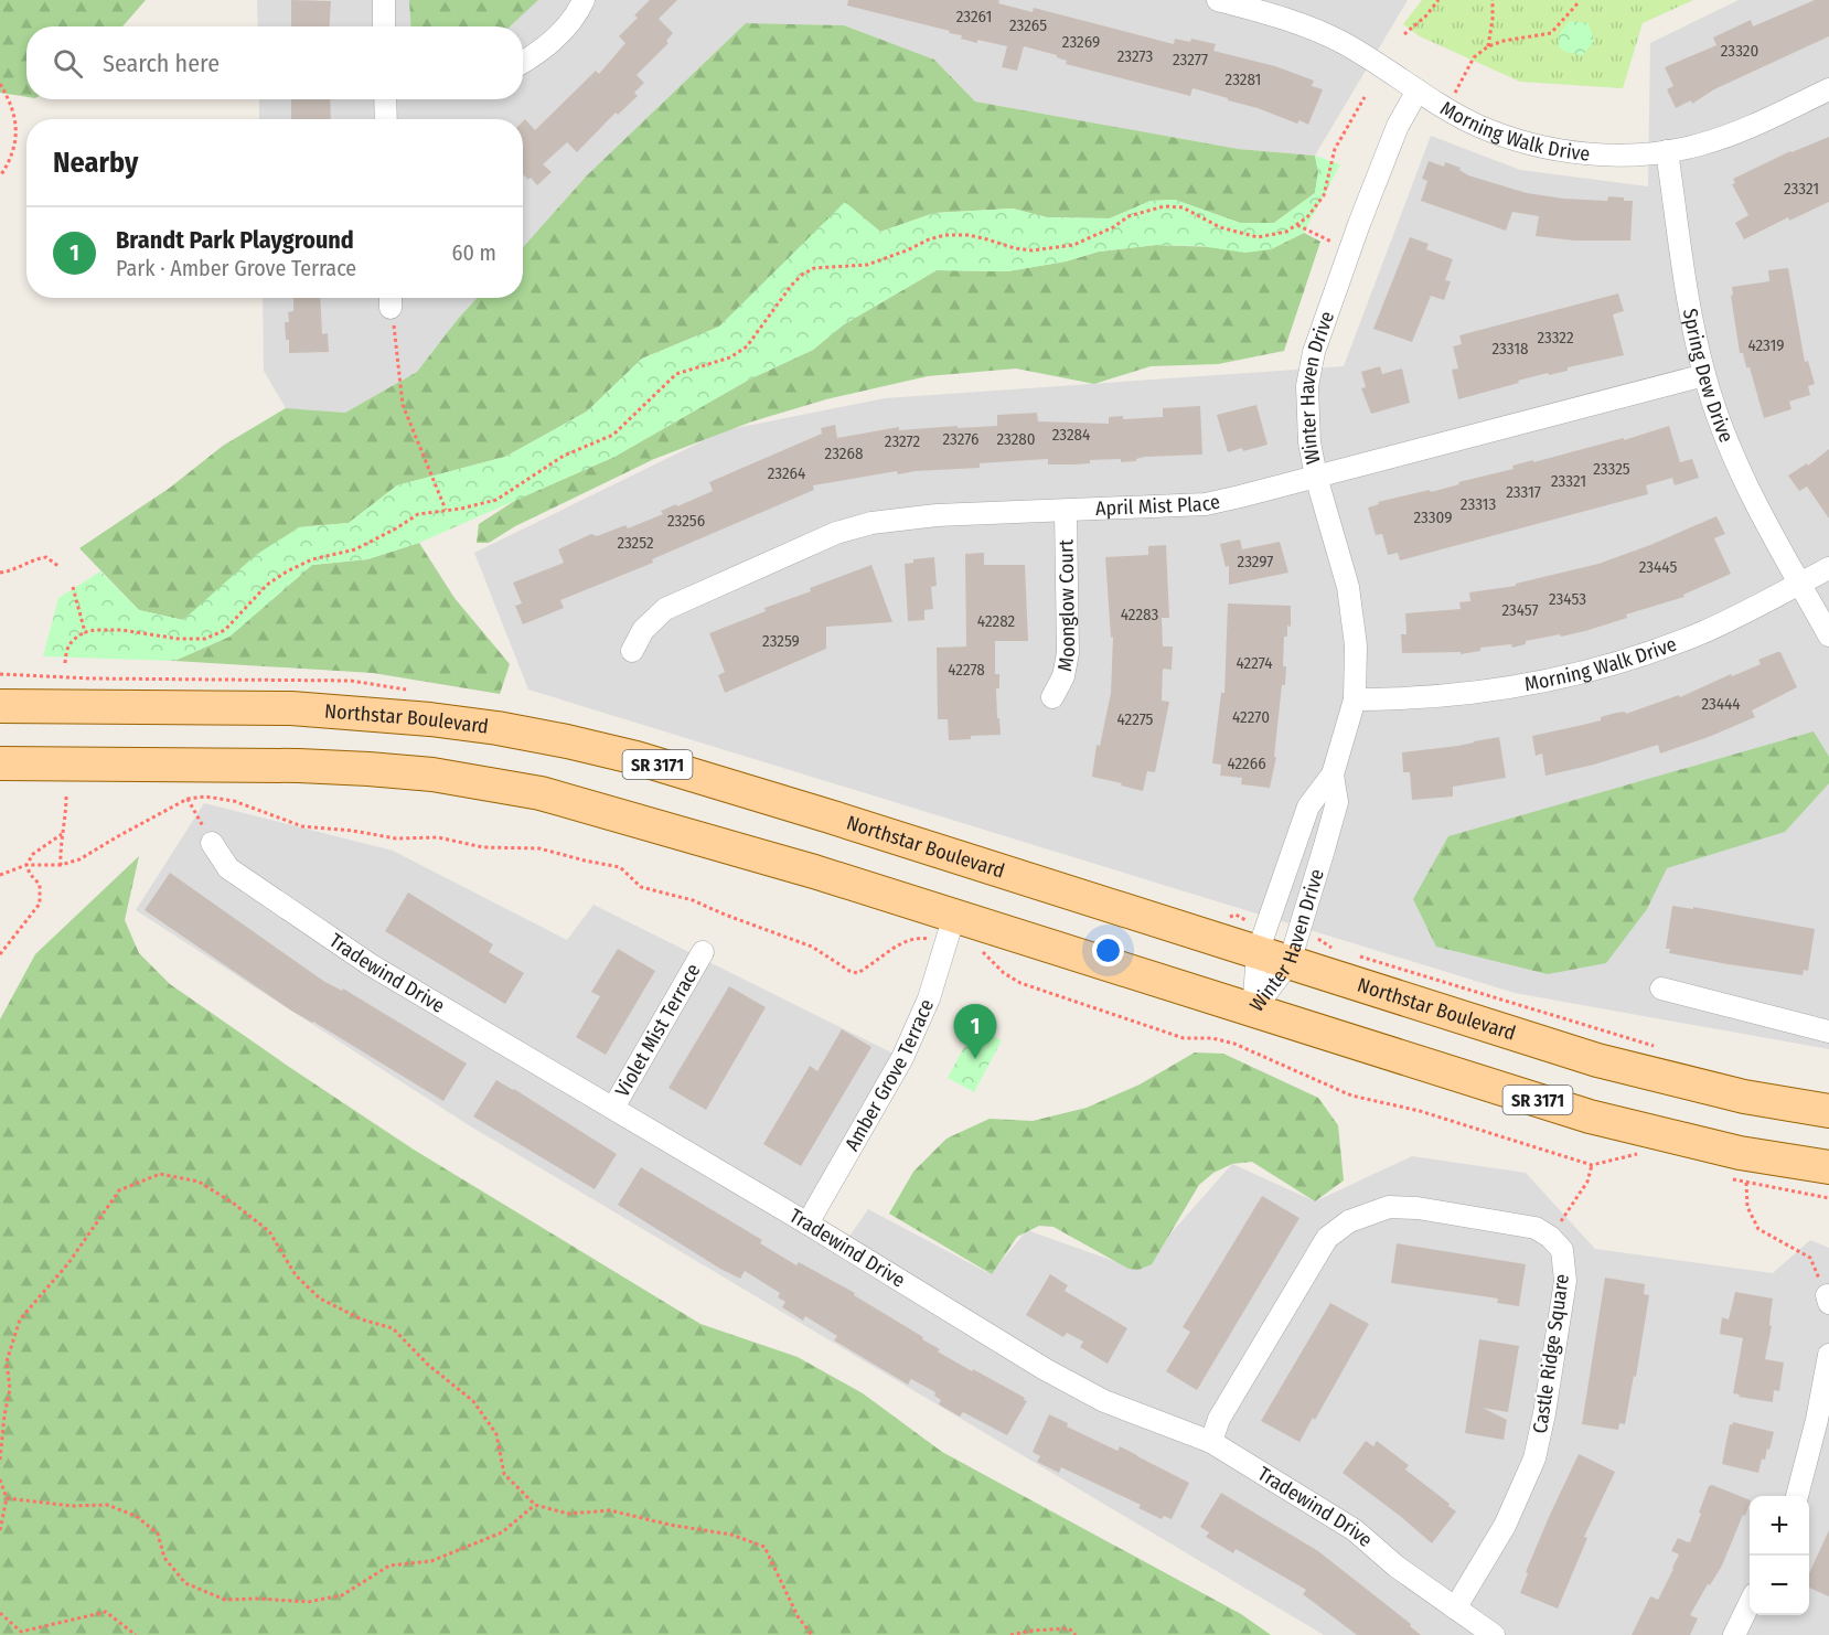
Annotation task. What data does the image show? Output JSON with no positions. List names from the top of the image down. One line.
{"streets":{"main road":["Northstar Boulevard","SR 3171"],"street":["Morning Walk Drive","Spring Dew Drive","Winter Haven Drive","April Mist Place","Moonglow Court","Tradewind Drive","Violet Mist Terrace","Amber Grove Terrace","Castle Ridge Square"]},"crossings":[["Morning Walk Drive","Spring Dew Drive"],["Morning Walk Drive","Winter Haven Drive"],["Spring Dew Drive","April Mist Place"],["Winter Haven Drive","April Mist Place"],["Winter Haven Drive","Northstar Boulevard"],["Winter Haven Drive","SR 3171"],["April Mist Place","Moonglow Court"],["SR 3171","Amber Grove Terrace"],["Tradewind Drive","Violet Mist Terrace"],["Tradewind Drive","Amber Grove Terrace"],["Tradewind Drive","Castle Ridge Square"]],"house_numbers":["23261","23265","23269","23320","23273","23277","23281","23321","23322","42319","23318","23284","23276","23280","23272","23268","23325","23264","23321","23317","23313","23309","23256","23252","23297","23445","23453","23457","42283","42282","23259","42274","42278","23444","42270","42275","42266"],"page":{"search":"Search here","heading":"Nearby","list":[{"mark":"1","name":"Brandt Park Playground","note":"Park · Amber Grove Terrace","value":"60 m"}],"pins":"1","map_buttons":["+","−"]}}
